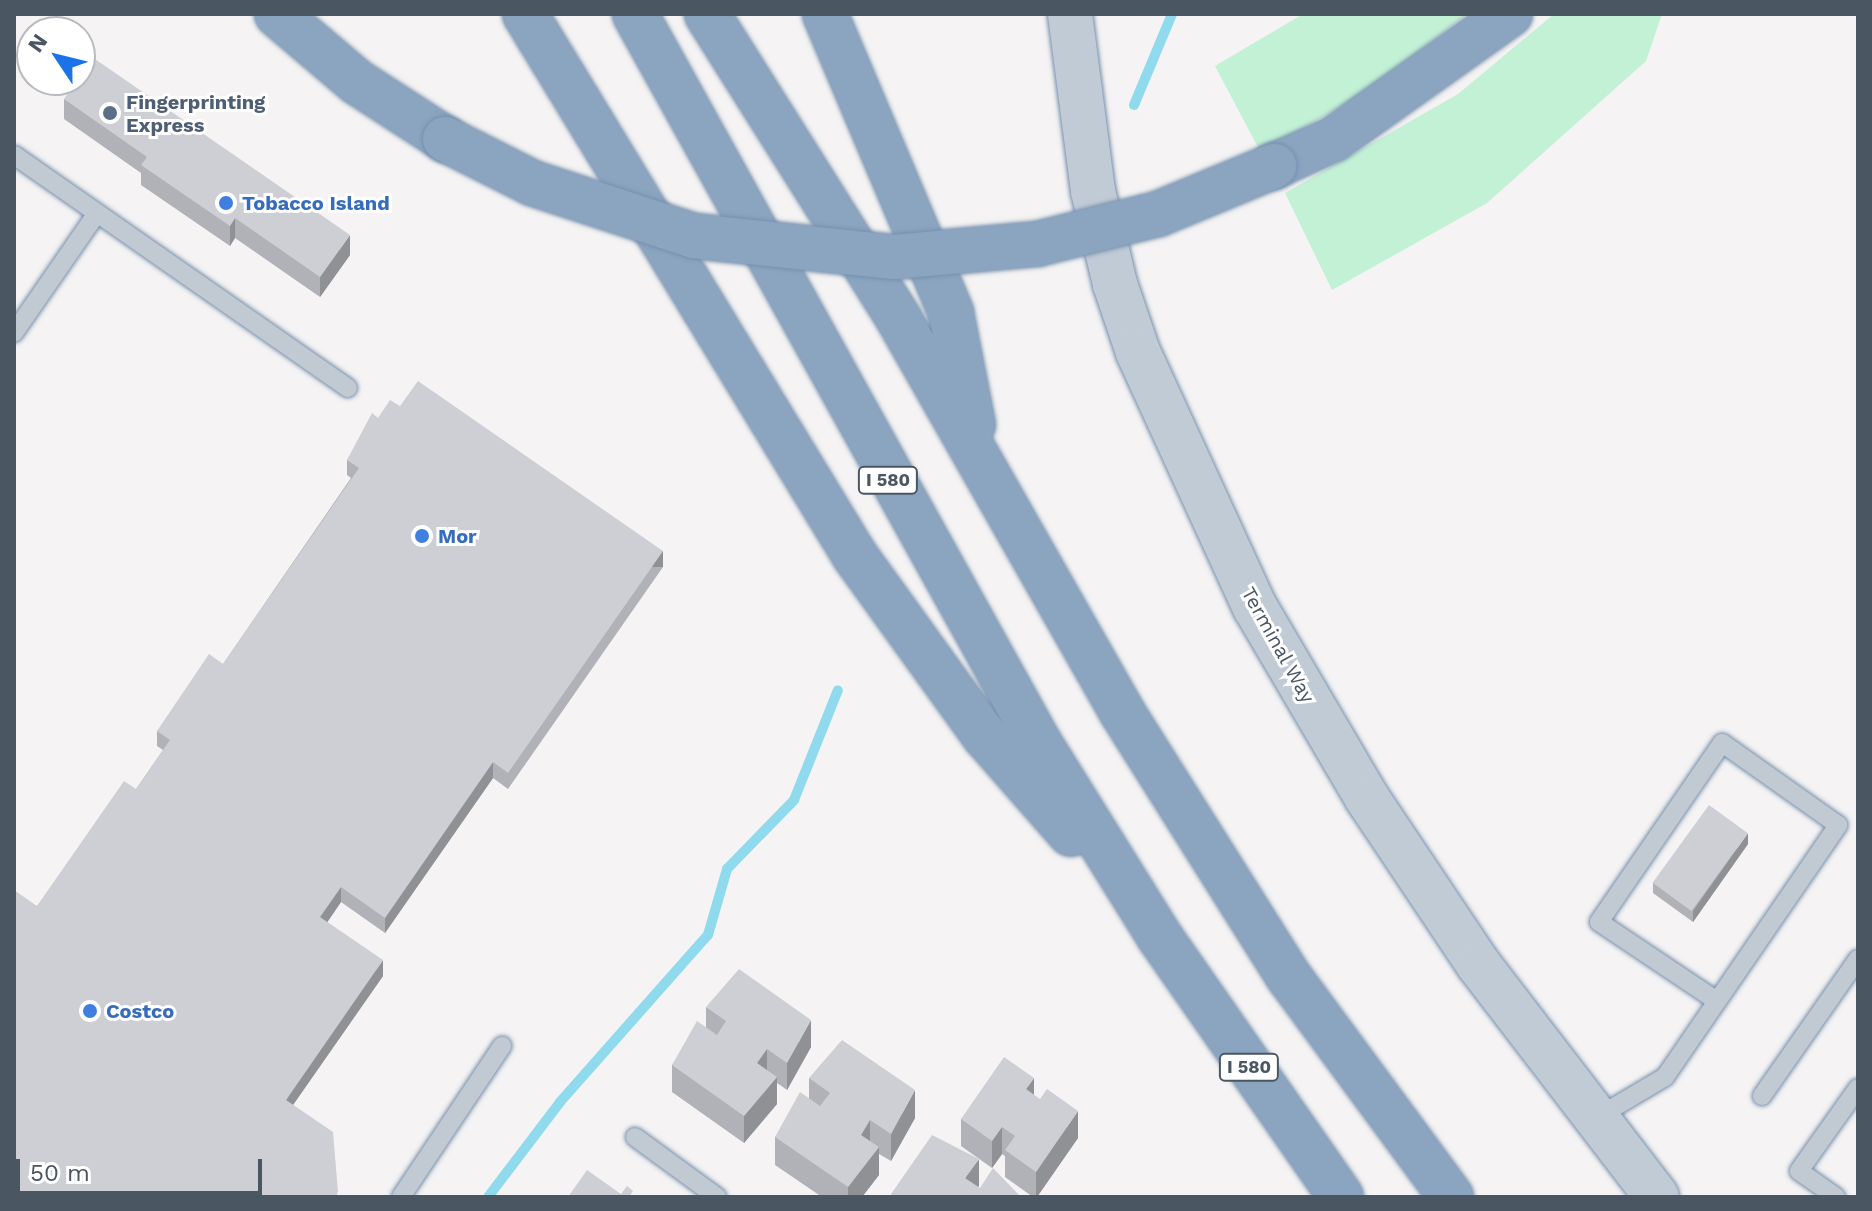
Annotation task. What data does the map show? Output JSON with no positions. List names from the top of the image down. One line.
{"streets":{"highway":["I 580"],"street":["Terminal Way"]},"places":["Fingerprinting Express","Tobacco Island","Mor","Costco"],"scale_bar":"50 m","north":"top left"}
